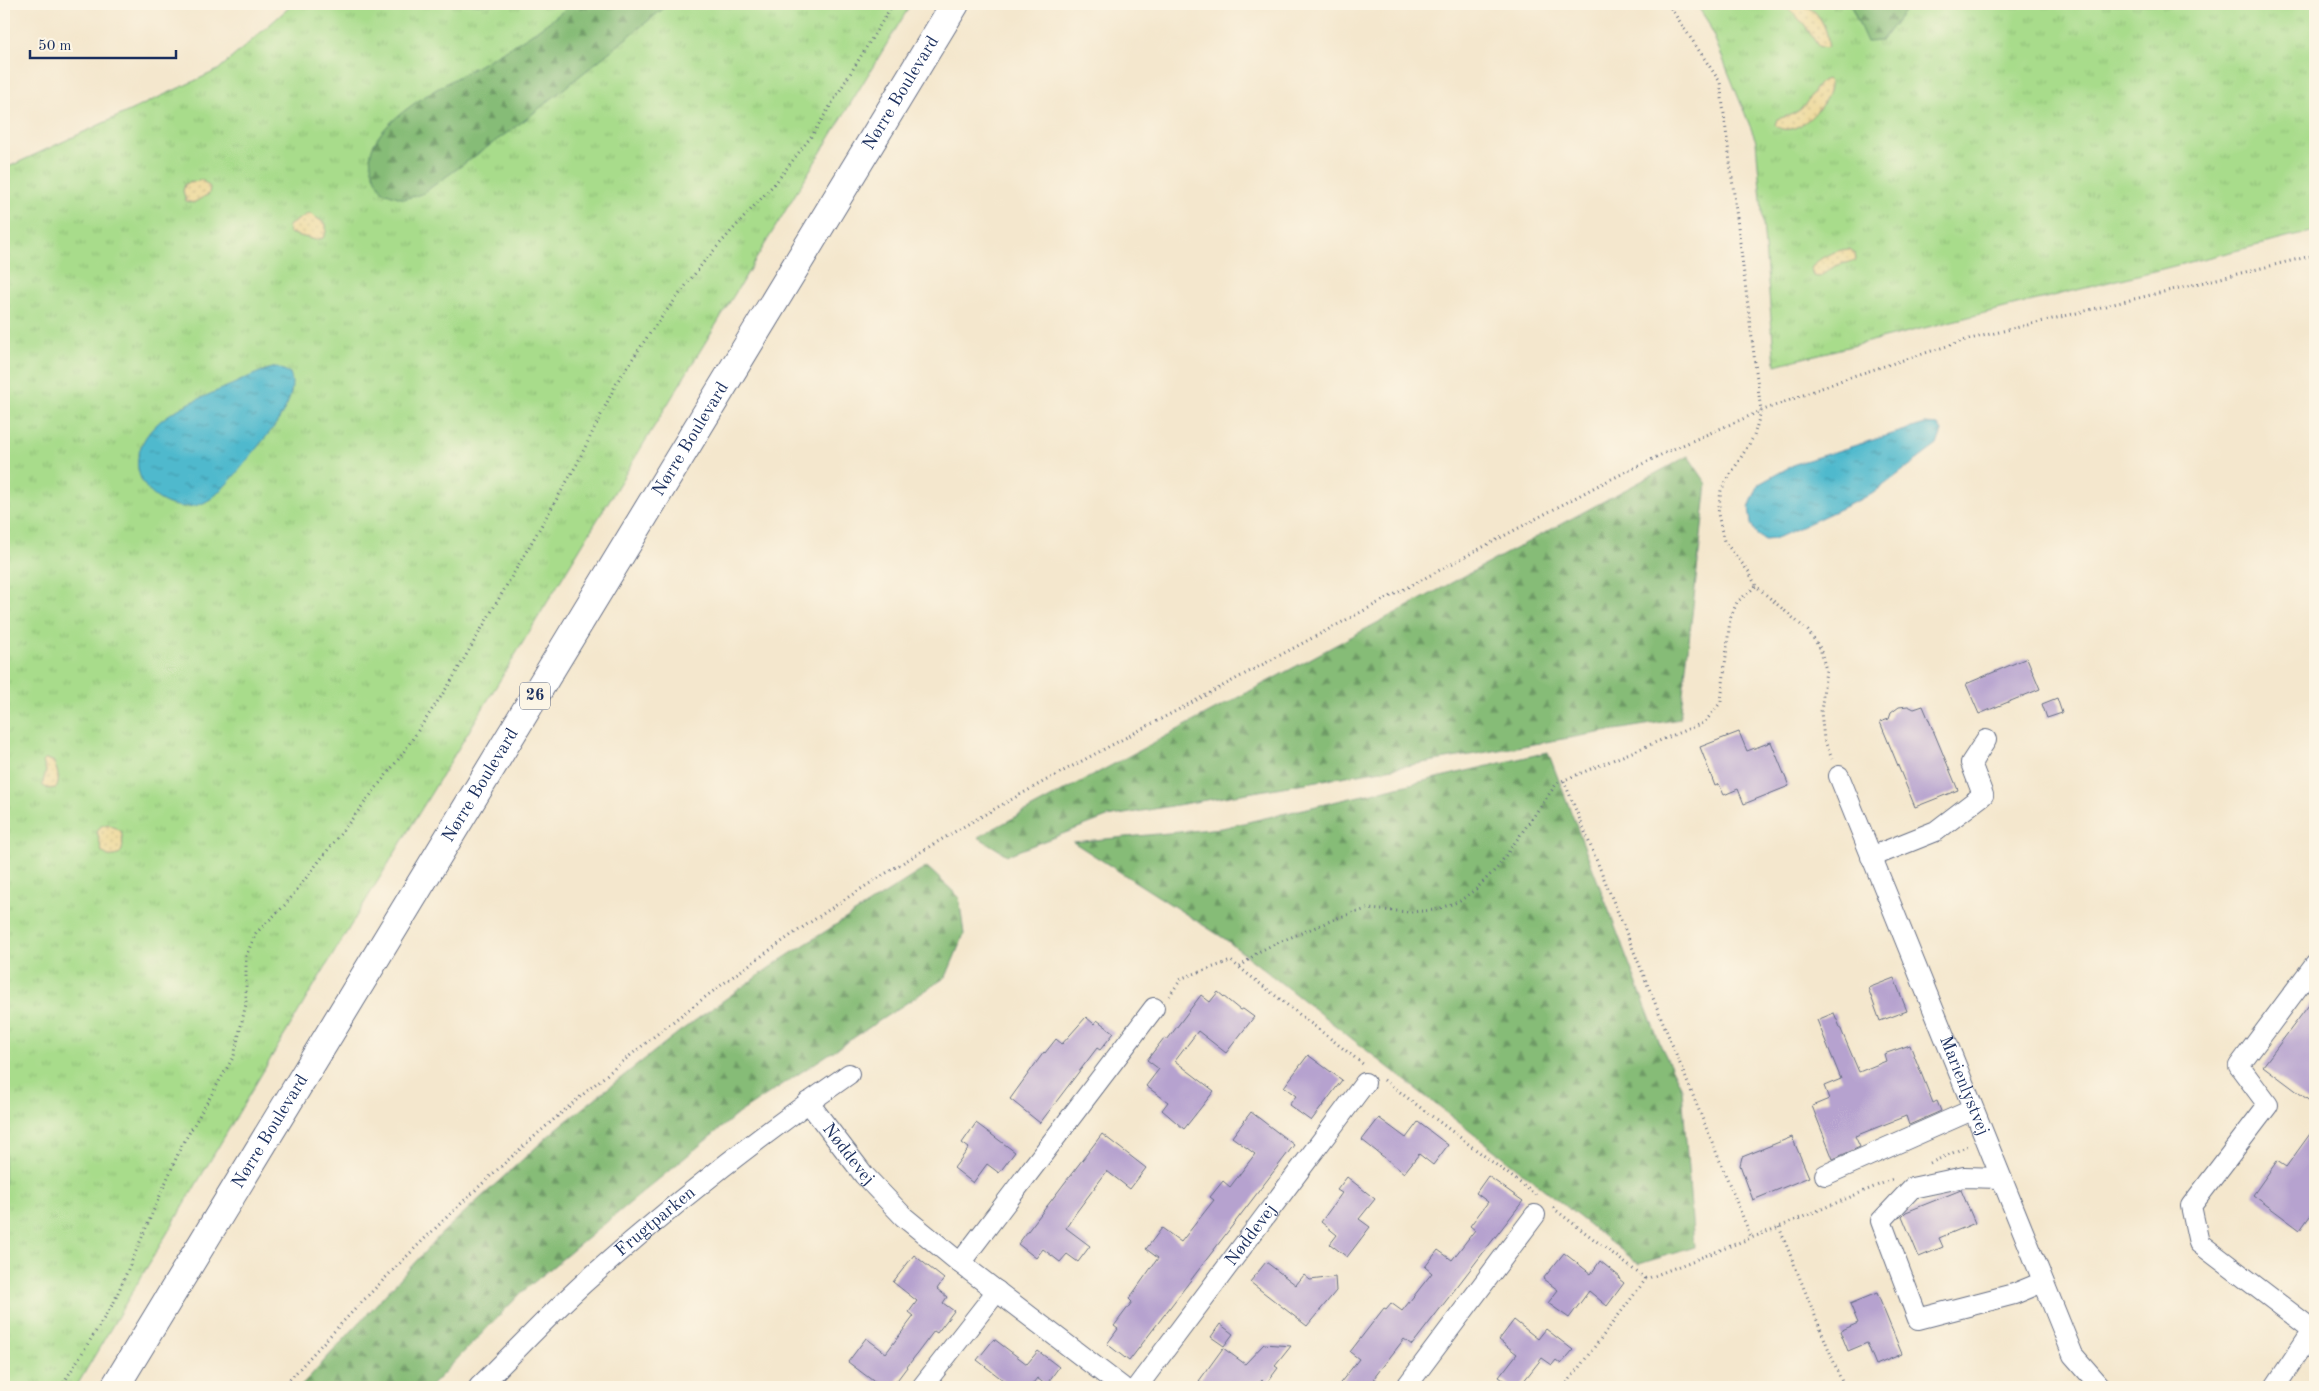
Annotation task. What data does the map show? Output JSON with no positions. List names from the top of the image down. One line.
{"streets":{"highway":["Nørre Boulevard","26"],"street":["Marienlystvej","Nøddevej","Frugtparken"]},"crossings":[["Nøddevej","Frugtparken"]],"scale_bar":"50 m"}
